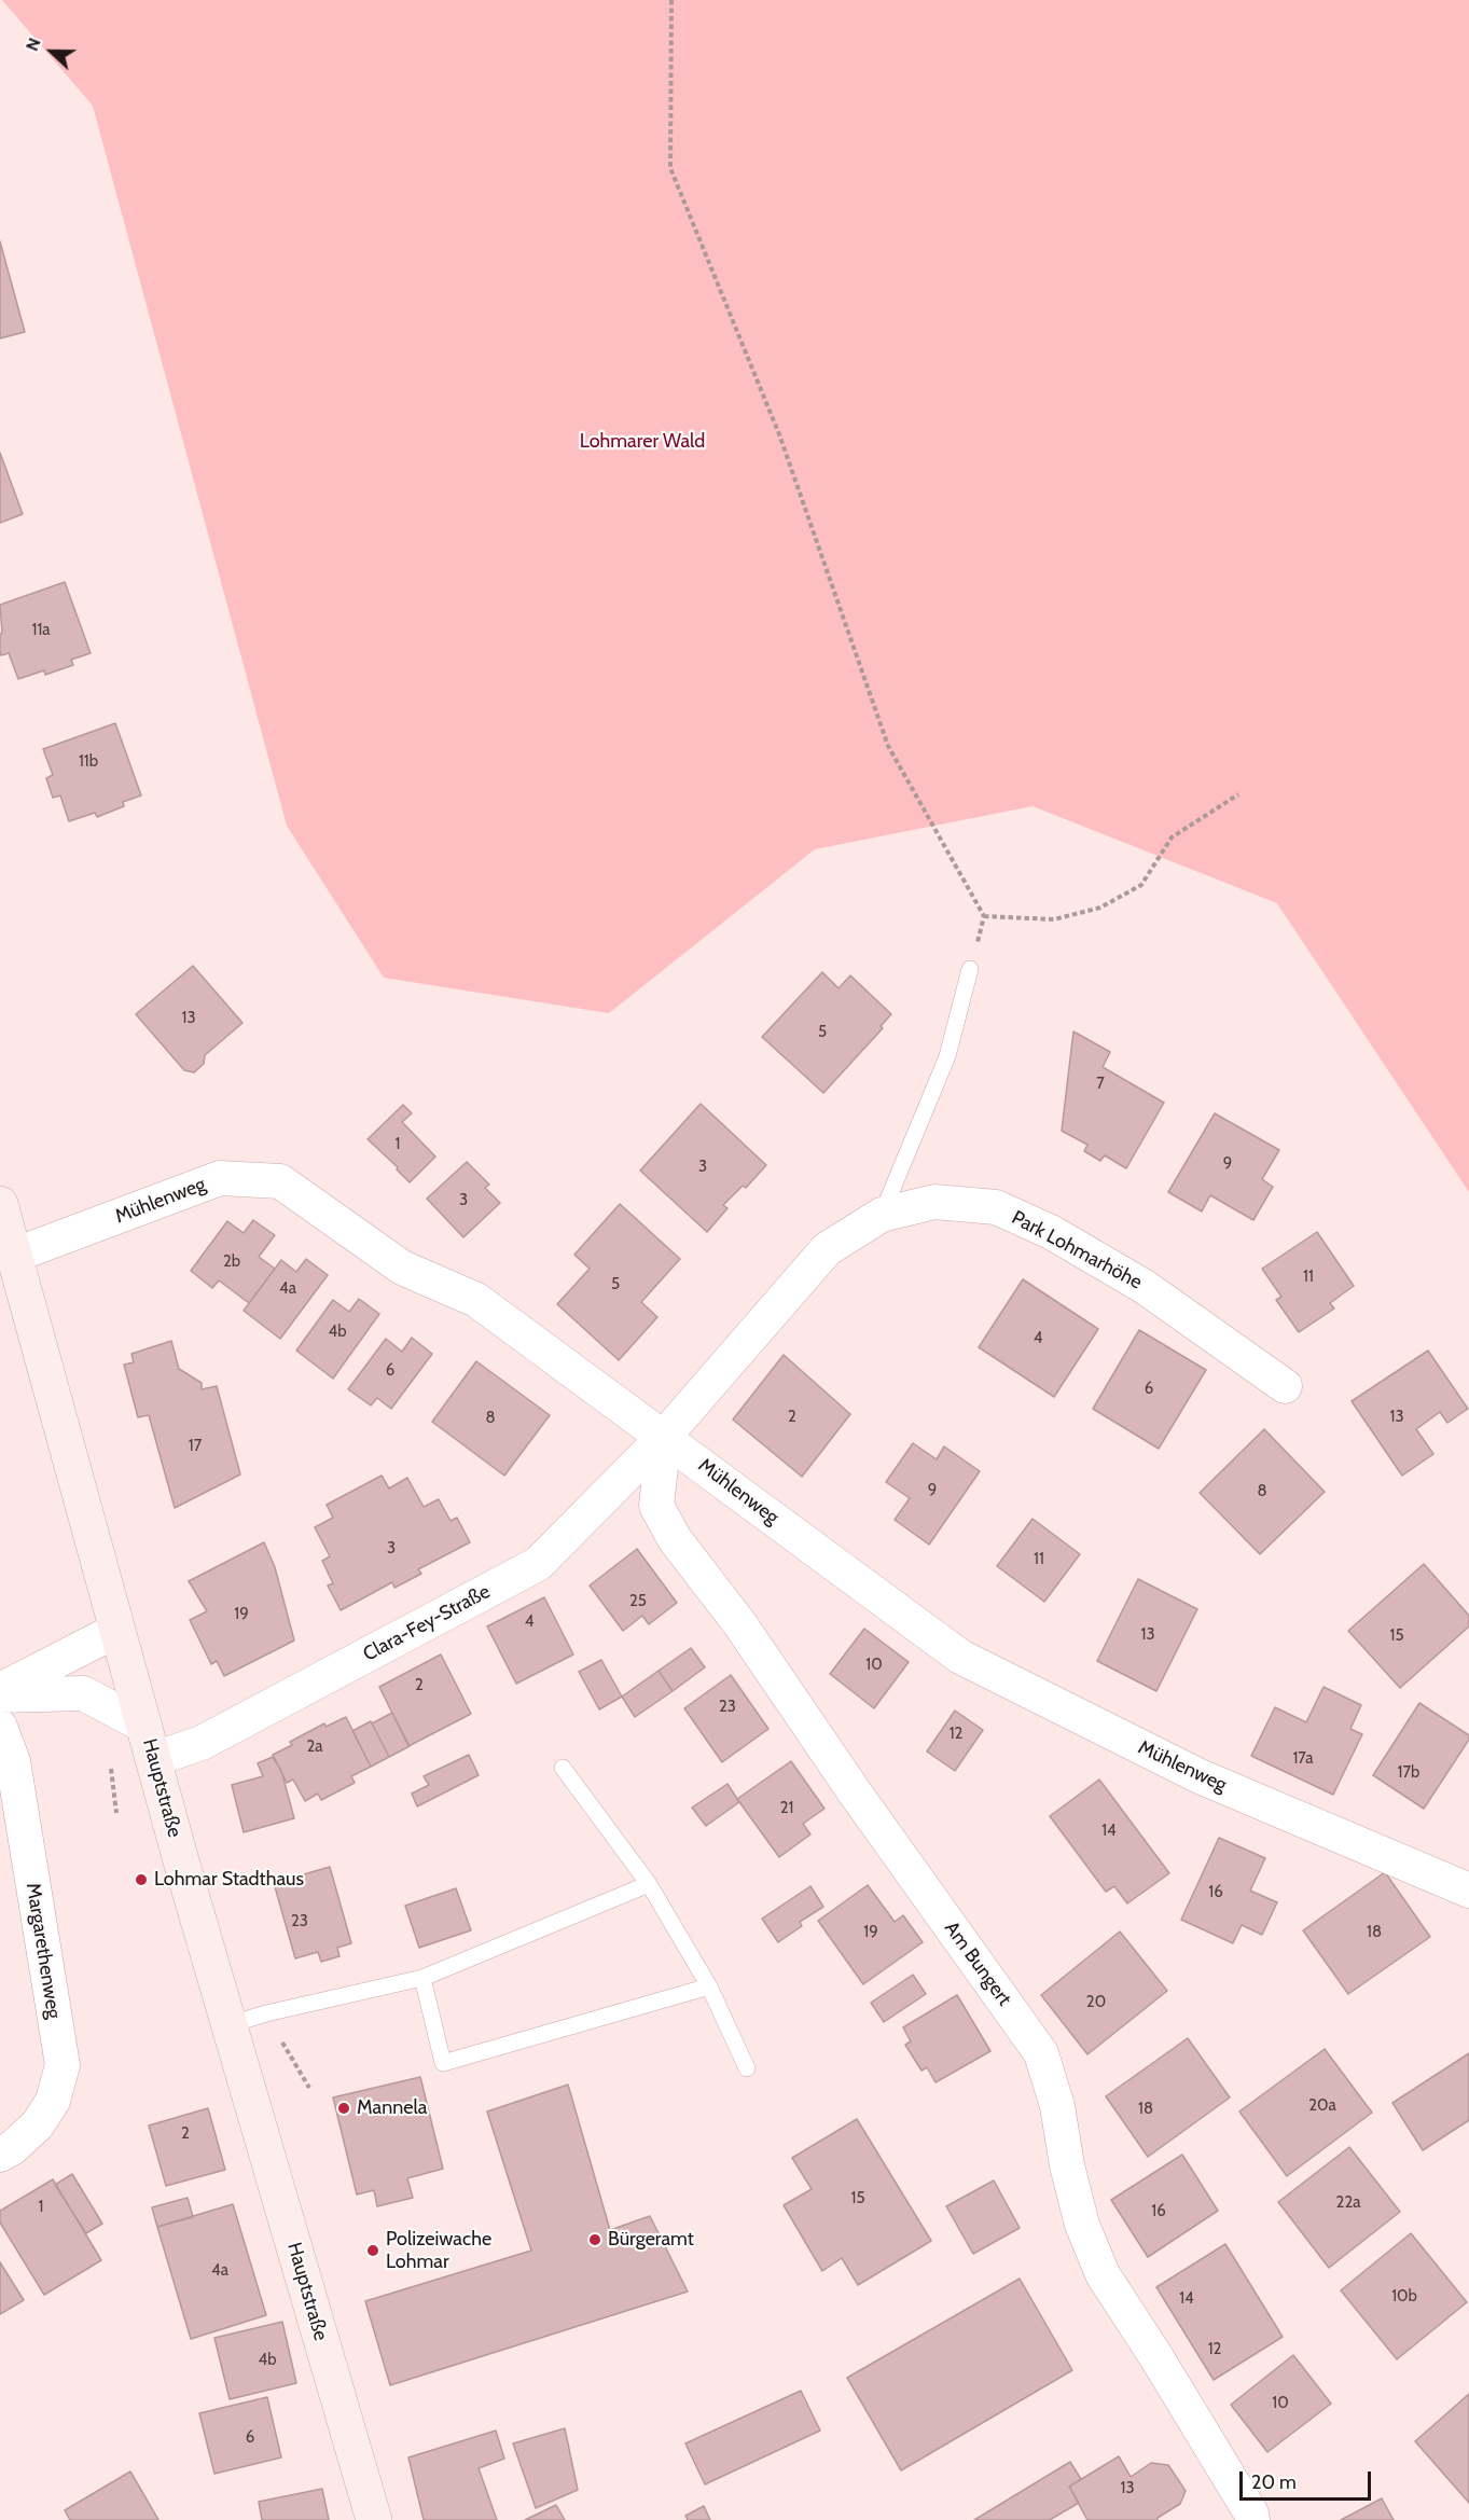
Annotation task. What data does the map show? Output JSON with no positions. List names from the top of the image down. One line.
{"streets":{"main road":["Hauptstraße"],"street":["Mühlenweg","Park Lohmarhöhe","Clara-Fey-Straße","Margarethenweg","Am Bungert"]},"crossings":[["Mühlenweg","Park Lohmarhöhe"],["Mühlenweg","Clara-Fey-Straße"],["Mühlenweg","Hauptstraße"],["Mühlenweg","Am Bungert"],["Park Lohmarhöhe","Clara-Fey-Straße"],["Park Lohmarhöhe","Am Bungert"],["Clara-Fey-Straße","Hauptstraße"],["Clara-Fey-Straße","Am Bungert"]],"parks":["Lohmarer Wald"],"places":["Lohmar Stadthaus","Mannela","Bürgeramt","Polizeiwache Lohmar"],"house_numbers":["11a","11b","13","5","7","1","9","3","3","2b","11","5","4a","4b","4","6","6","2","13","8","17","9","8","3","11","25","19","4","13","15","10","2","23","12","2a","17a","17b","21","14","16","23","19","18","20","20a","18","2","15","22a","1","16","4a","10b","14","12","4b","10","6","13"],"scale_bar":"20 m","north":"left"}
